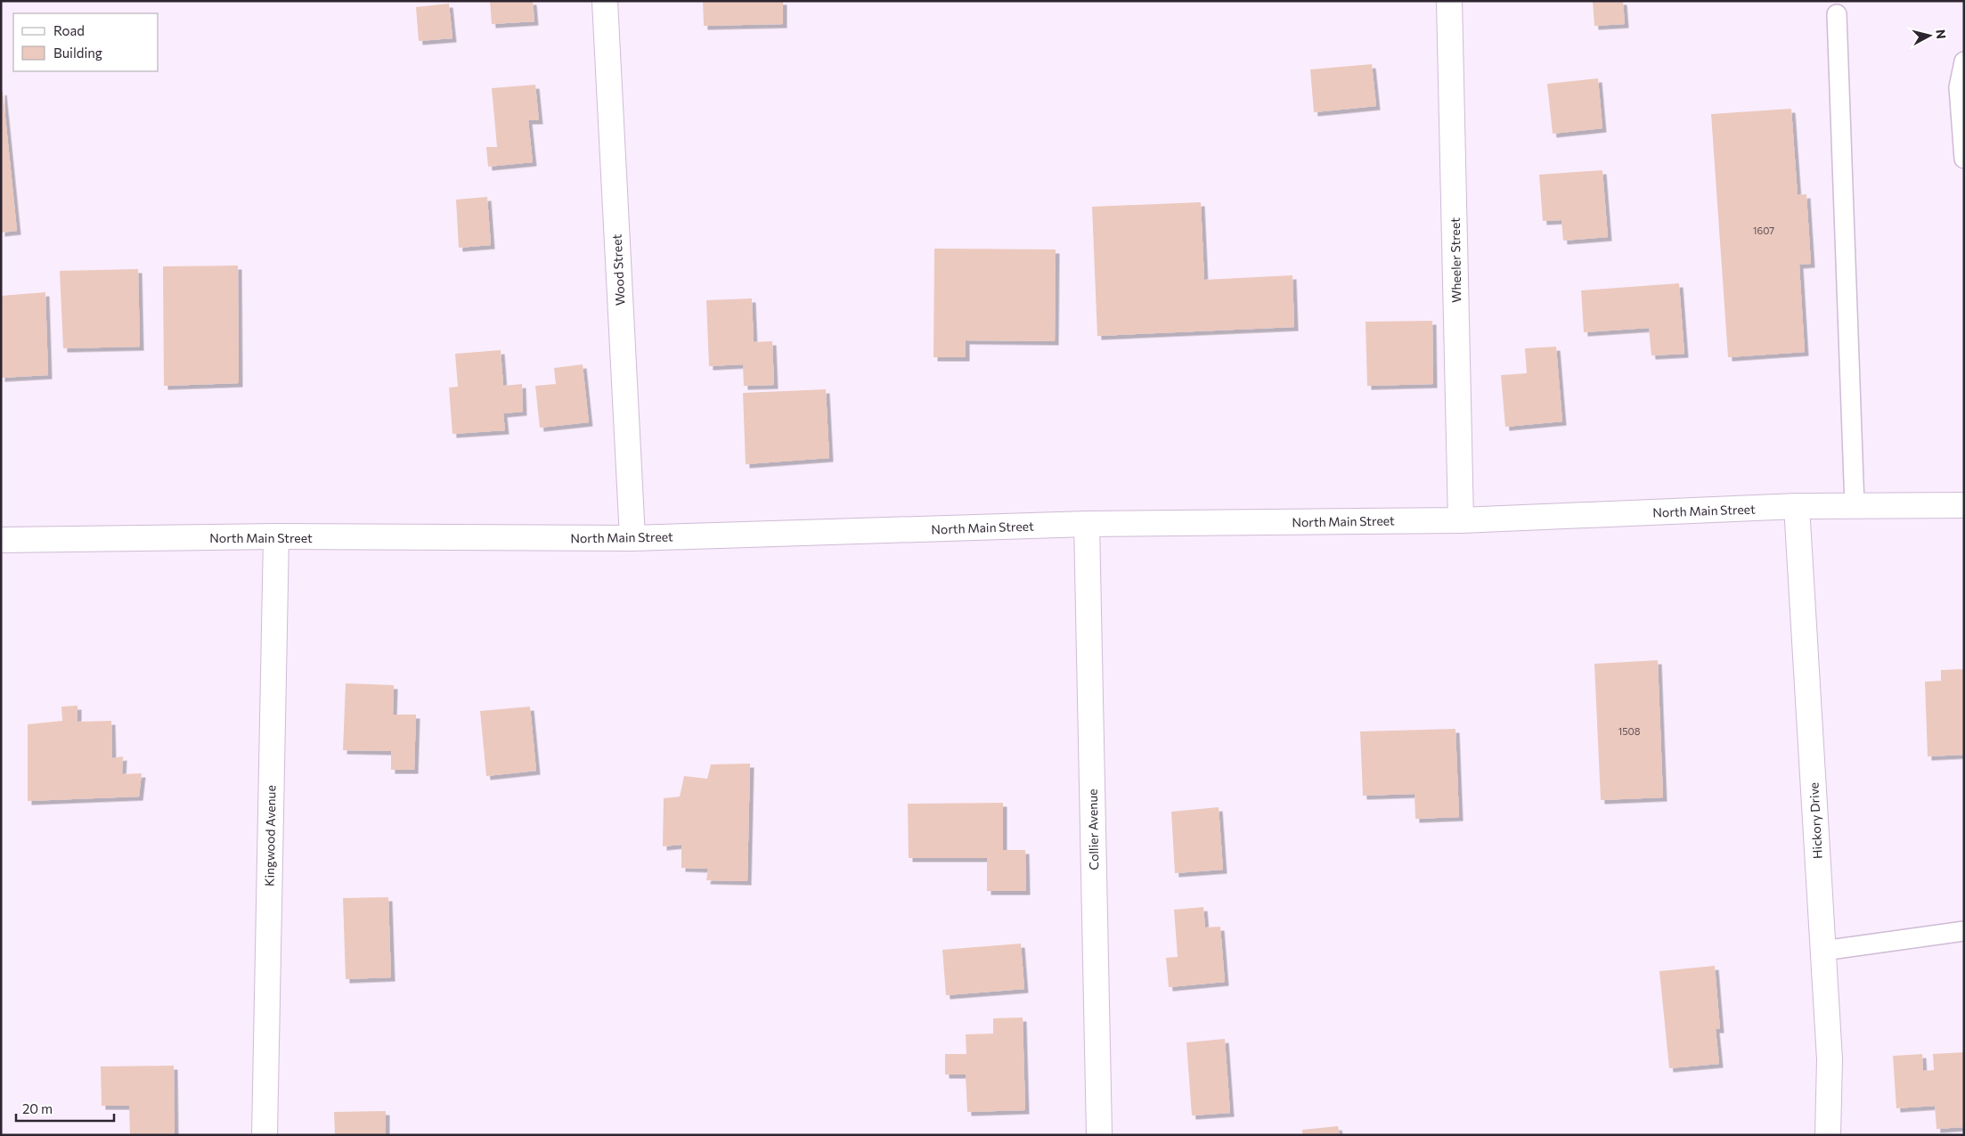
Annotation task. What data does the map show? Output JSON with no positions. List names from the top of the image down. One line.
{"streets":{"main road":["Wheeler Street","Wood Street","North Main Street","Hickory Drive","Collier Avenue","Kingwood Avenue"]},"crossings":[["Wheeler Street","North Main Street"],["Wood Street","North Main Street"],["North Main Street","Hickory Drive"],["North Main Street","Collier Avenue"],["North Main Street","Kingwood Avenue"]],"house_numbers":["1607","1508"],"legend":["Road","Building"],"scale_bar":"20 m","north":"right"}
